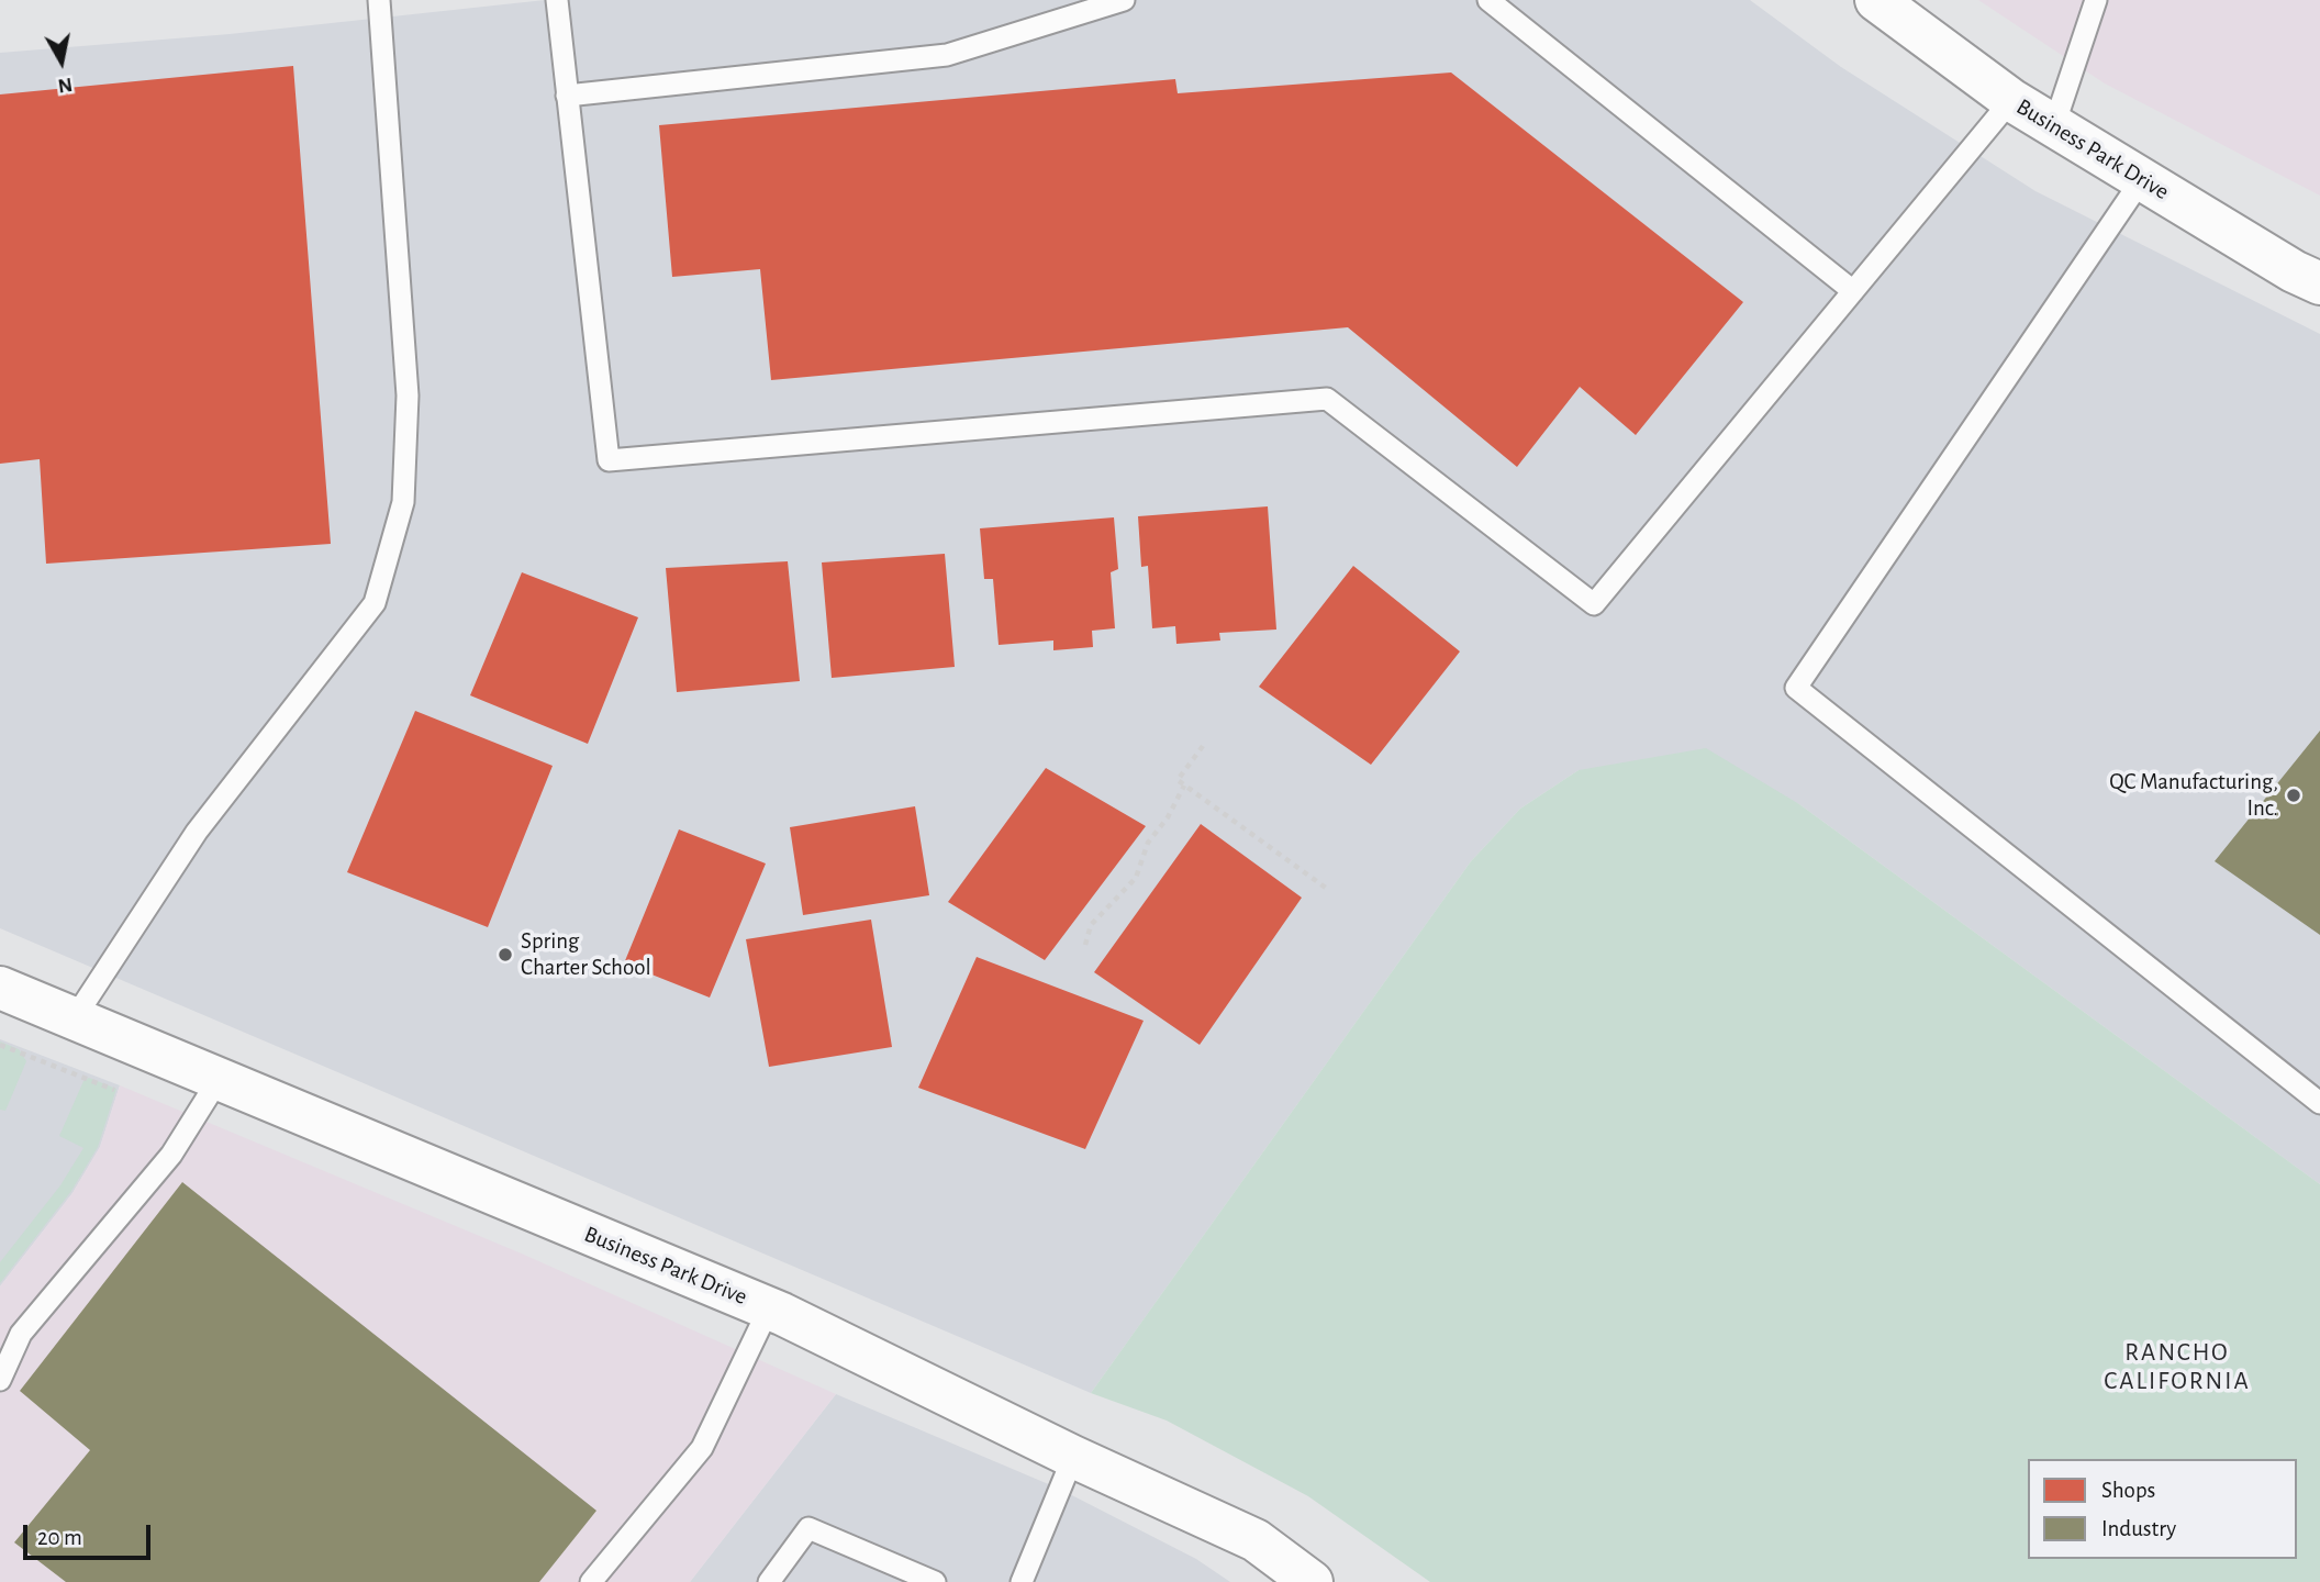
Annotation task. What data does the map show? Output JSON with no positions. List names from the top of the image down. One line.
{"streets":{"street":["Business Park Drive"]},"districts":["RANCHO CALIFORNIA"],"places":["QC Manufacturing, Inc.","Spring Charter School"],"legend":["Shops","Industry"],"scale_bar":"20 m","north":"bottom"}
